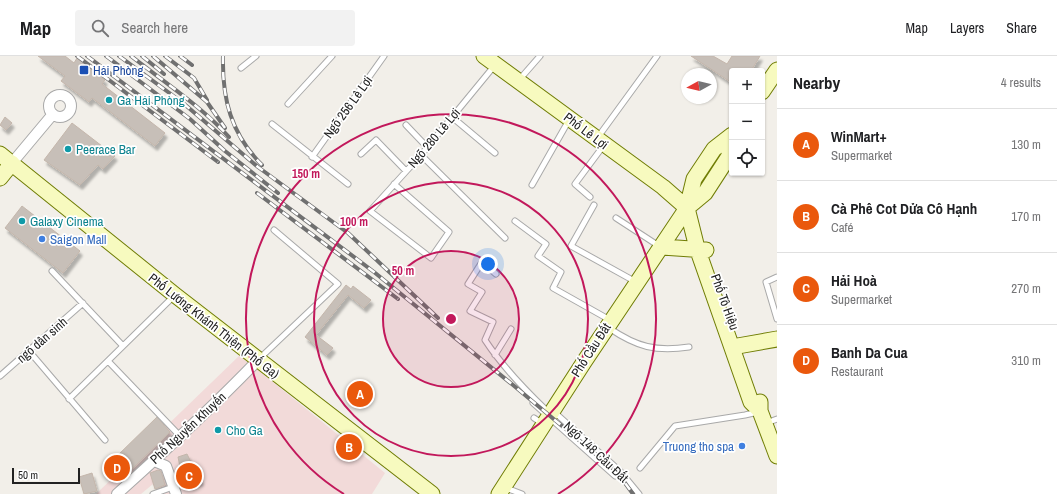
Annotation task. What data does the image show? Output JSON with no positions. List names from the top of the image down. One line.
{"streets":{"main road":["Phố Lê Lợi","Phố Tô Hiệu","Phố Lương Khánh Thiện (Phố Ga)","Phố Cầu Đất"],"street":["Phố Nguyễn Khuyến"],"lane":["Ngõ 256 Lê Lợi","Ngõ 280 Lê Lợi","ngõ dân sinh","Ngõ 148 Cầu Đất"]},"crossings":[["Phố Lê Lợi","Ngõ 280 Lê Lợi"],["Phố Lê Lợi","Phố Tô Hiệu"],["Phố Lê Lợi","Phố Cầu Đất"],["Phố Tô Hiệu","Phố Cầu Đất"],["Phố Lương Khánh Thiện (Phố Ga)","Phố Nguyễn Khuyến"],["Phố Cầu Đất","Ngõ 148 Cầu Đất"]],"places":{"transit":["Hải Phòng"],"other":["Ga Hải Phòng","Peerace Bar","Galaxy Cinema","Saigon Mall","Cho Ga","Truong tho spa"]},"scale_bar":"50 m","north":"left","page":{"header":"Map","search":"Search here","nav":["Map","Layers","Share"],"heading":["Nearby","4 results"],"map_buttons":["+","−"],"list":[{"mark":"A","name":"WinMart+","note":"Supermarket","value":"130 m"},{"mark":"B","name":"Cà Phê Cot Dửa Cô Hạnh","note":"Café","value":"170 m"},{"mark":"C","name":"Hải Hoà","note":"Supermarket","value":"270 m"},{"mark":"D","name":"Banh Da Cua","note":"Restaurant","value":"310 m"}],"pins":["A","B","D","C"],"scale":"50 m"},"rings":["150 m","100 m","50 m"]}
